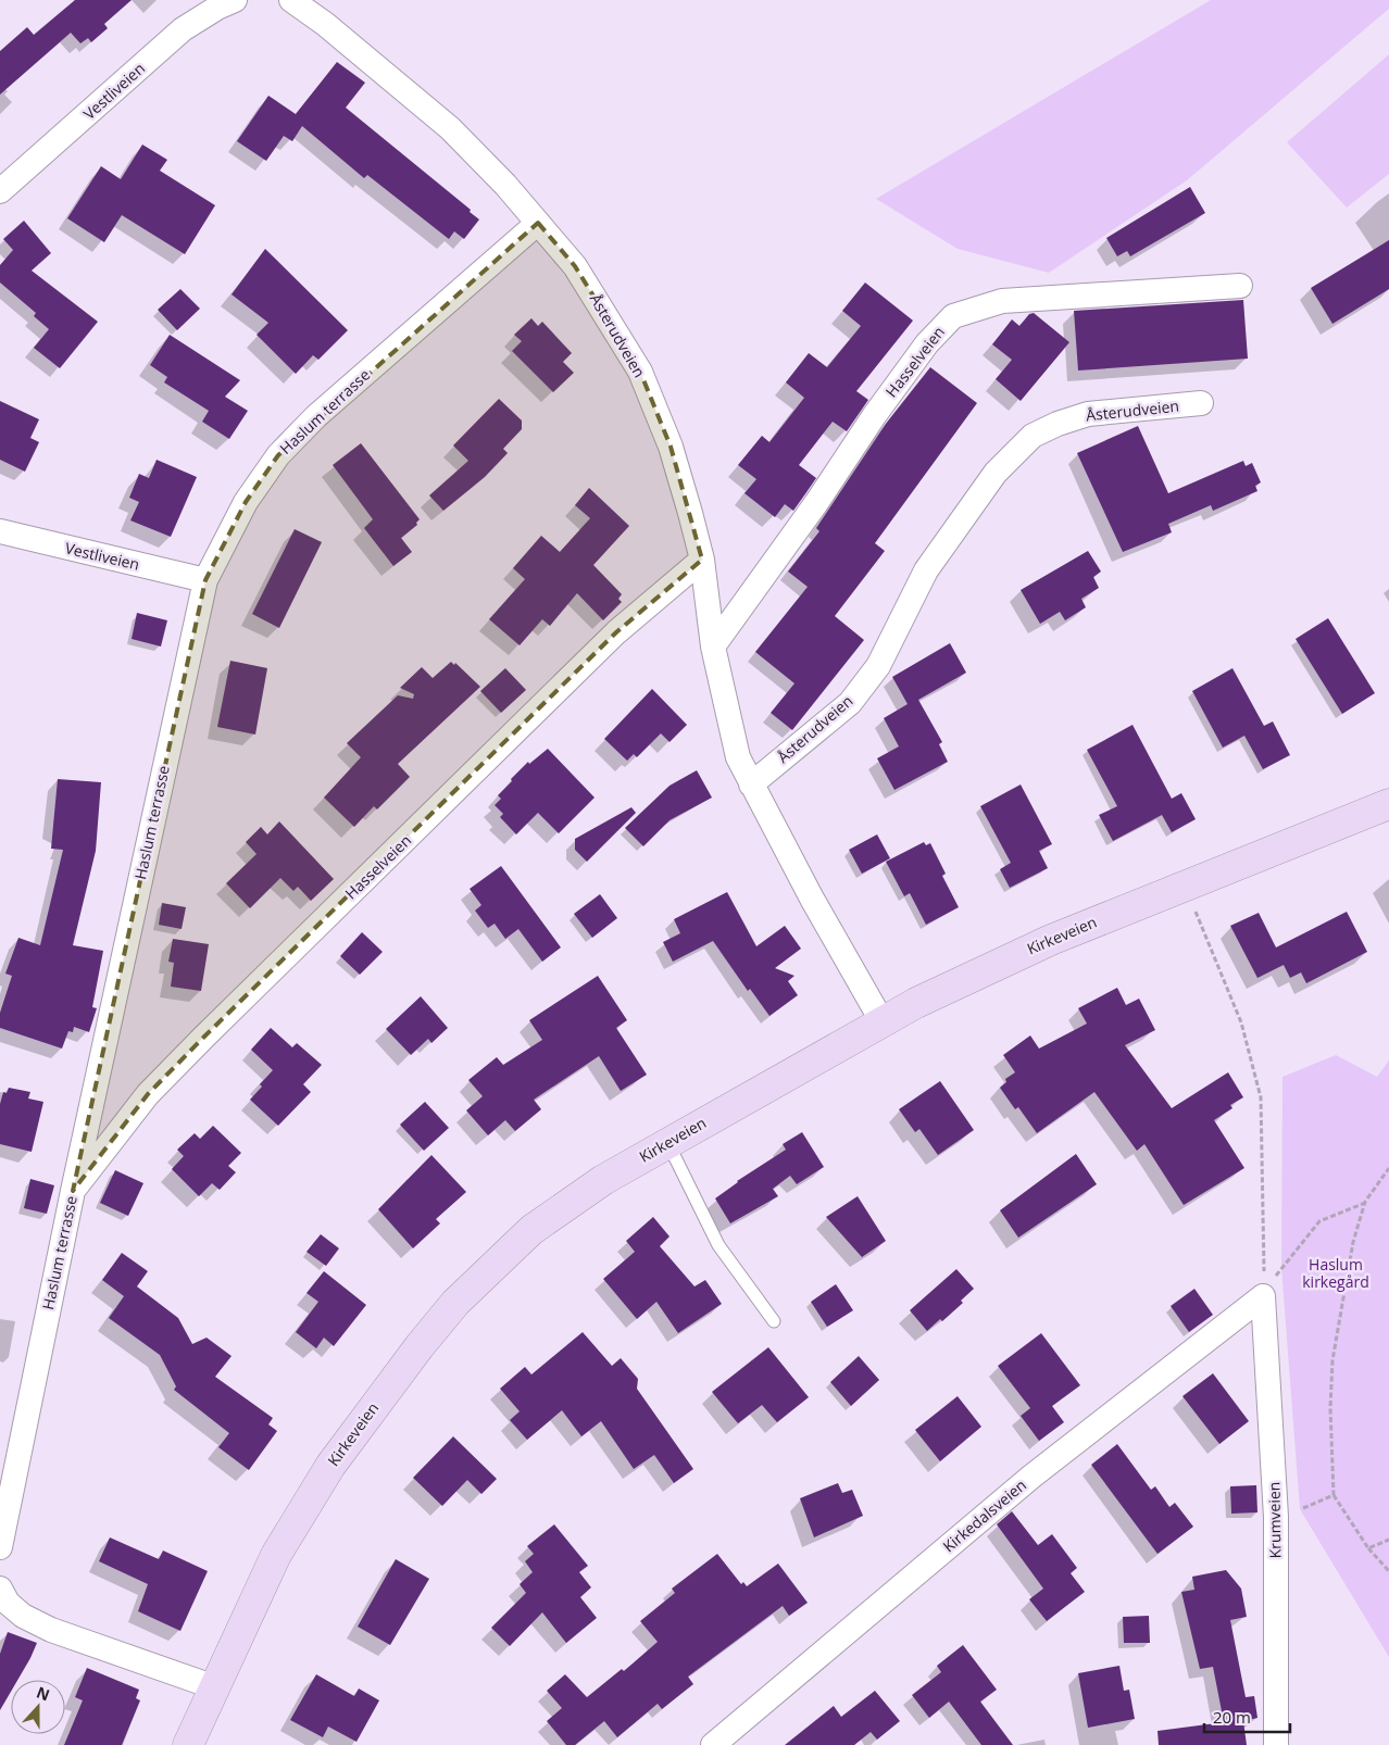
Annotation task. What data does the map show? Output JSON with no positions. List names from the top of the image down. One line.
{"streets":{"main road":["Kirkeveien"],"street":["Vestliveien","Åsterudveien","Hasselveien","Haslum terrasse","Kirkedalsveien","Krumveien"]},"crossings":[["Vestliveien","Haslum terrasse"],["Åsterudveien","Hasselveien"],["Åsterudveien","Haslum terrasse"],["Åsterudveien","Kirkeveien"],["Hasselveien","Haslum terrasse"],["Kirkedalsveien","Krumveien"]],"parks":["Haslum kirkegård"],"scale_bar":"20 m","north":"top"}
